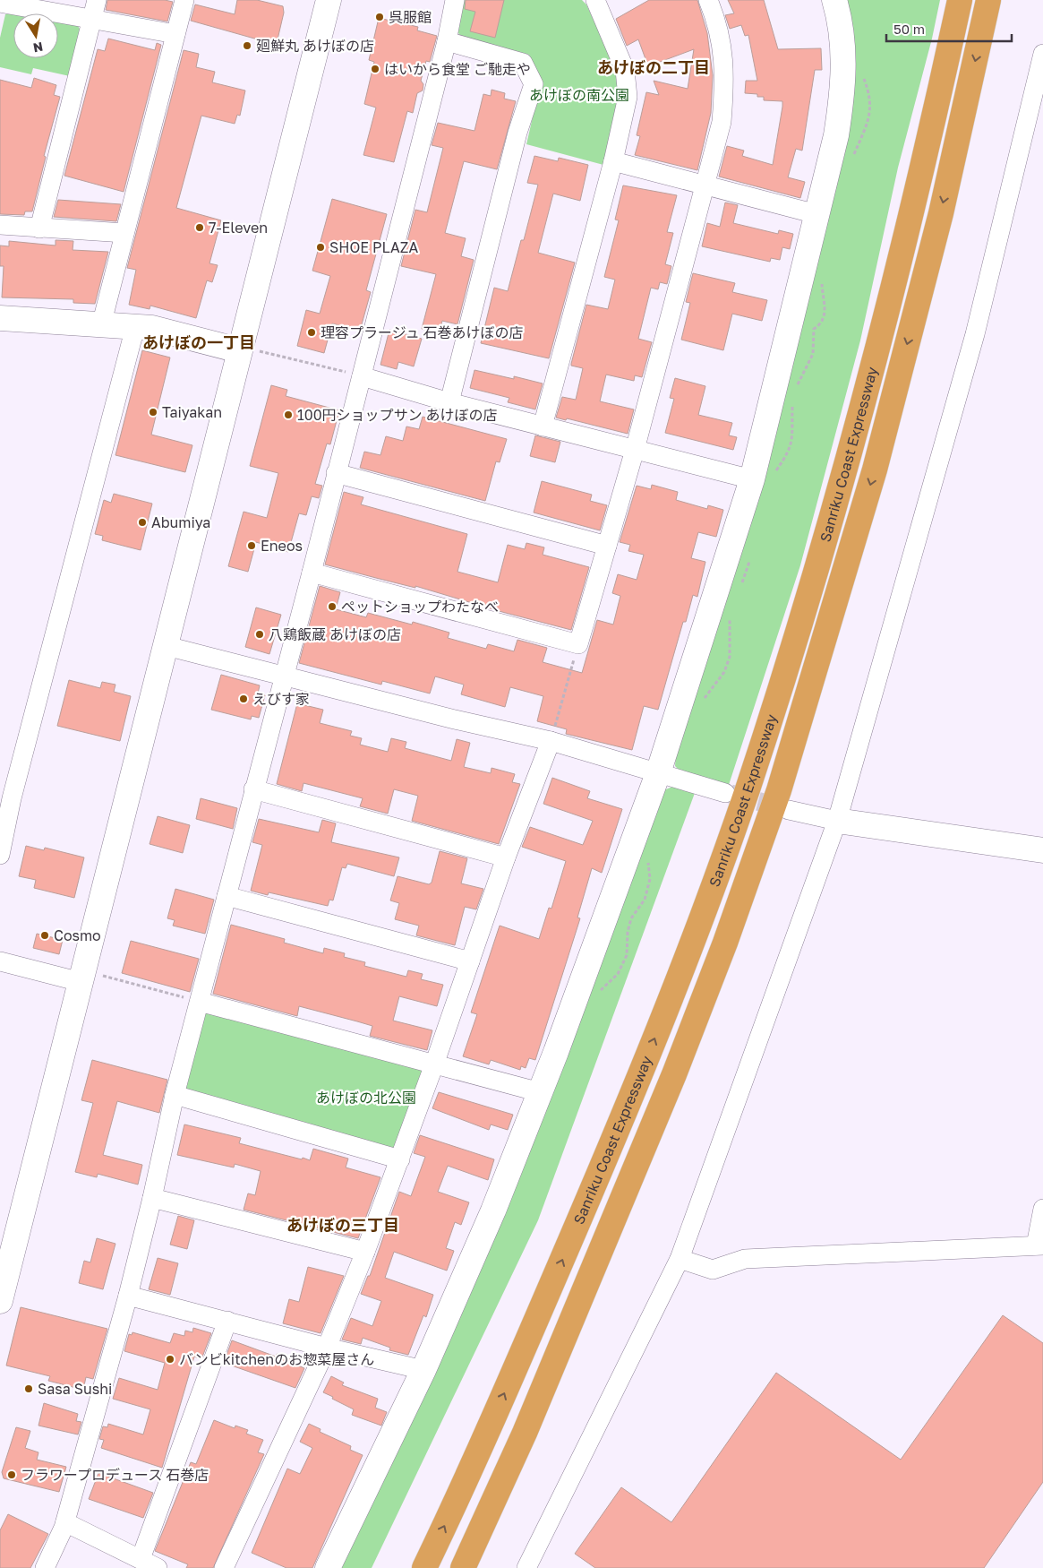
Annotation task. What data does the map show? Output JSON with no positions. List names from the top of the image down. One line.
{"streets":{"highway":["Sanriku Coast Expressway"]},"districts":["あけぼの二丁目","あけぼの一丁目","あけぼの三丁目"],"parks":["あけぼの南公園","あけぼの北公園"],"places":["呉服館","廻鮮丸 あけぼの店","はいから食堂 ご馳走や","7-Eleven","SHOE PLAZA","理容プラージュ 石巻あけぼの店","Taiyakan","100円ショップサン あけぼの店","Abumiya","Eneos","ペットショップわたなべ","八鶏飯蔵 あけぼの店","えびす家","Cosmo","バンビkitchenのお惣菜屋さん","Sasa Sushi","フラワープロデュース 石巻店"],"scale_bar":"50 m","north":"bottom"}
